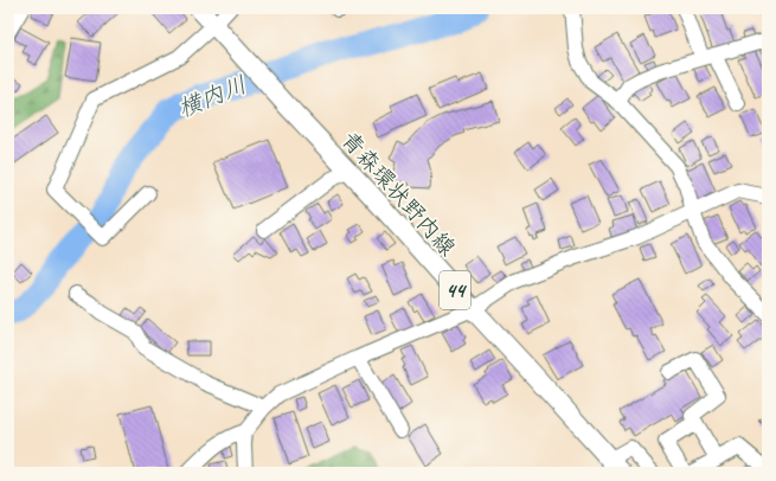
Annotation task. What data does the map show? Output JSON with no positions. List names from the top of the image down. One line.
{"streets":{"main road":["青森環状野内線","44"]},"water":["横内川"]}
